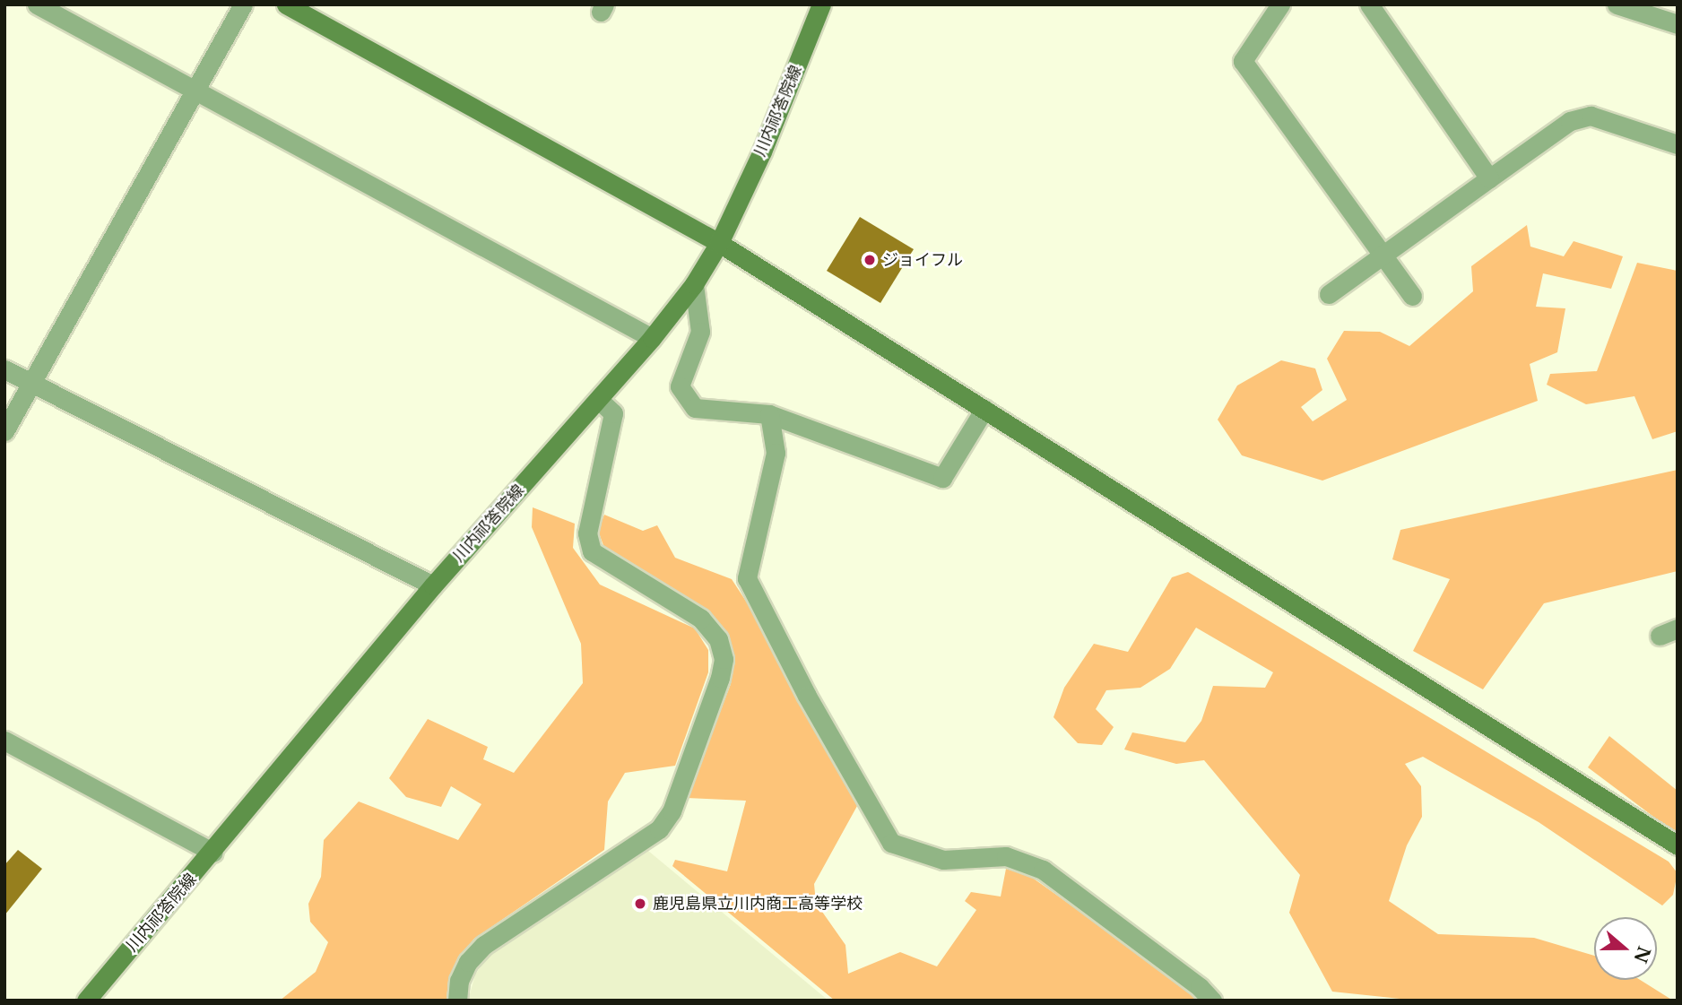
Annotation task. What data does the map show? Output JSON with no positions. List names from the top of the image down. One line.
{"streets":{"street":["川内祁答院線"]},"places":["ジョイフル","鹿児島県立川内商工高等学校"],"north":"right"}
